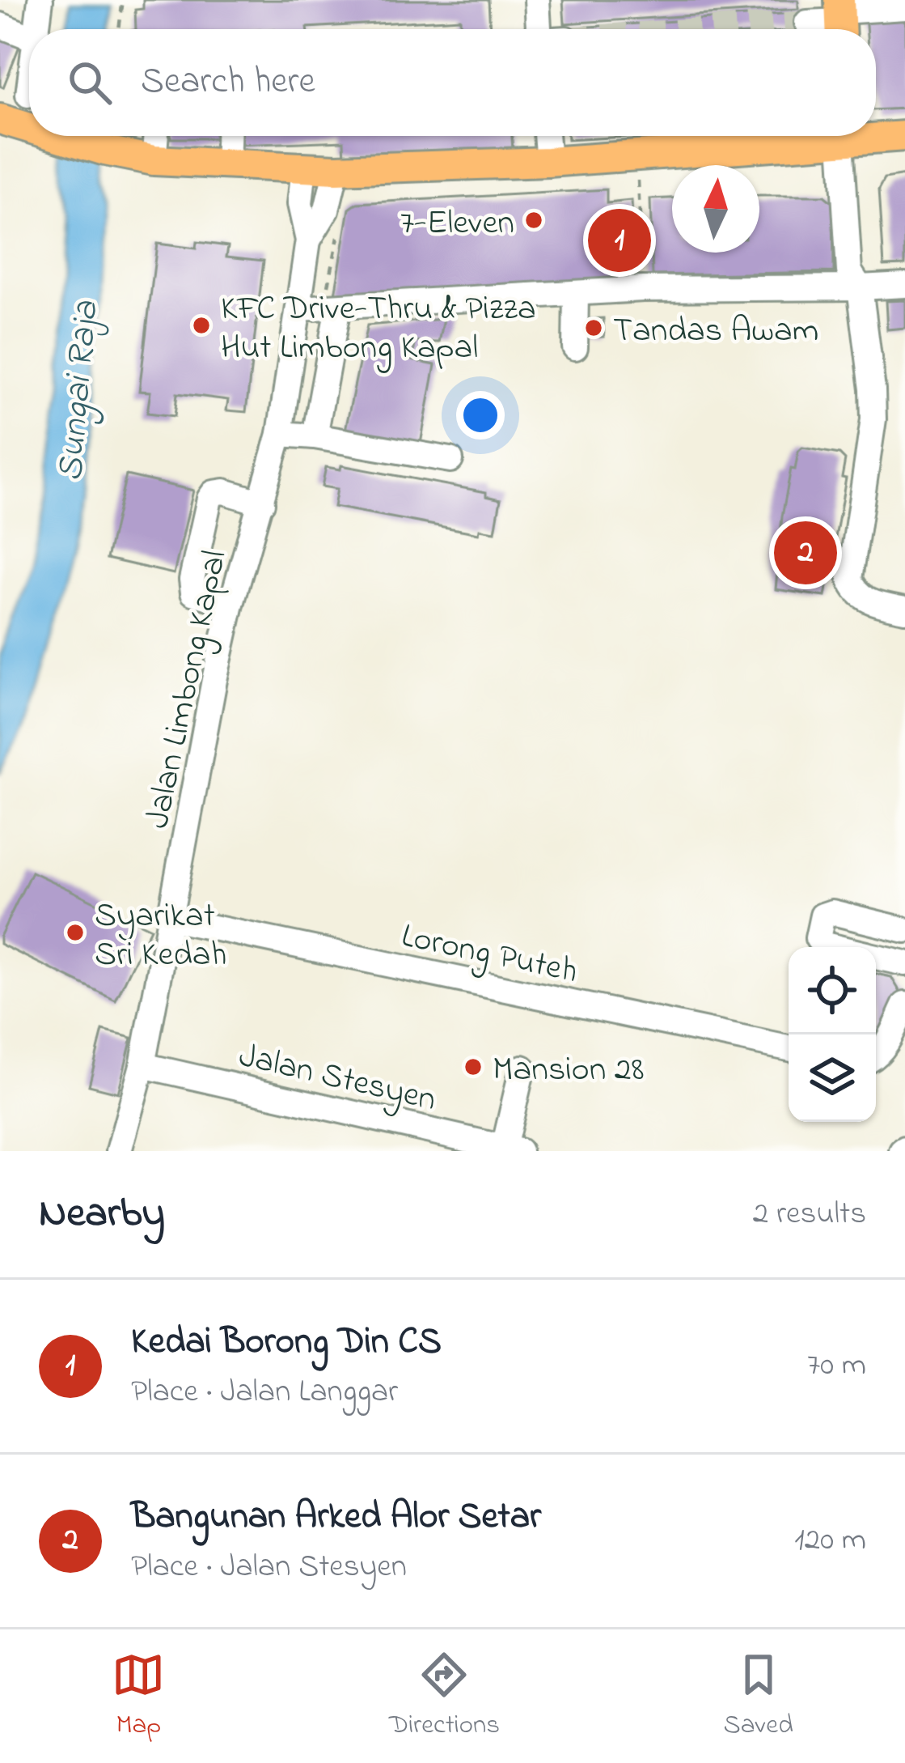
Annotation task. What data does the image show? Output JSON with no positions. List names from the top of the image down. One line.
{"streets":{"street":["Jalan Limbong Kapal","Lorong Puteh","Jalan Stesyen"]},"crossings":[["Jalan Limbong Kapal","Lorong Puteh"],["Jalan Limbong Kapal","Jalan Stesyen"]],"water":["Sungai Raja"],"places":["7-Eleven","KFC Drive-Thru & Pizza Hut Limbong Kapal","Tandas Awam","Syarikat Sri Kedah","Mansion 28"],"north":"top","page":{"search":"Search here","pins":["1","2"],"heading":["Nearby","2 results"],"list":[{"mark":"1","name":"Kedai Borong Din CS","note":"Place · Jalan Langgar","value":"70 m"},{"mark":"2","name":"Bangunan Arked Alor Setar","note":"Place · Jalan Stesyen","value":"120 m"}],"nav":["Map","Directions","Saved"]}}
